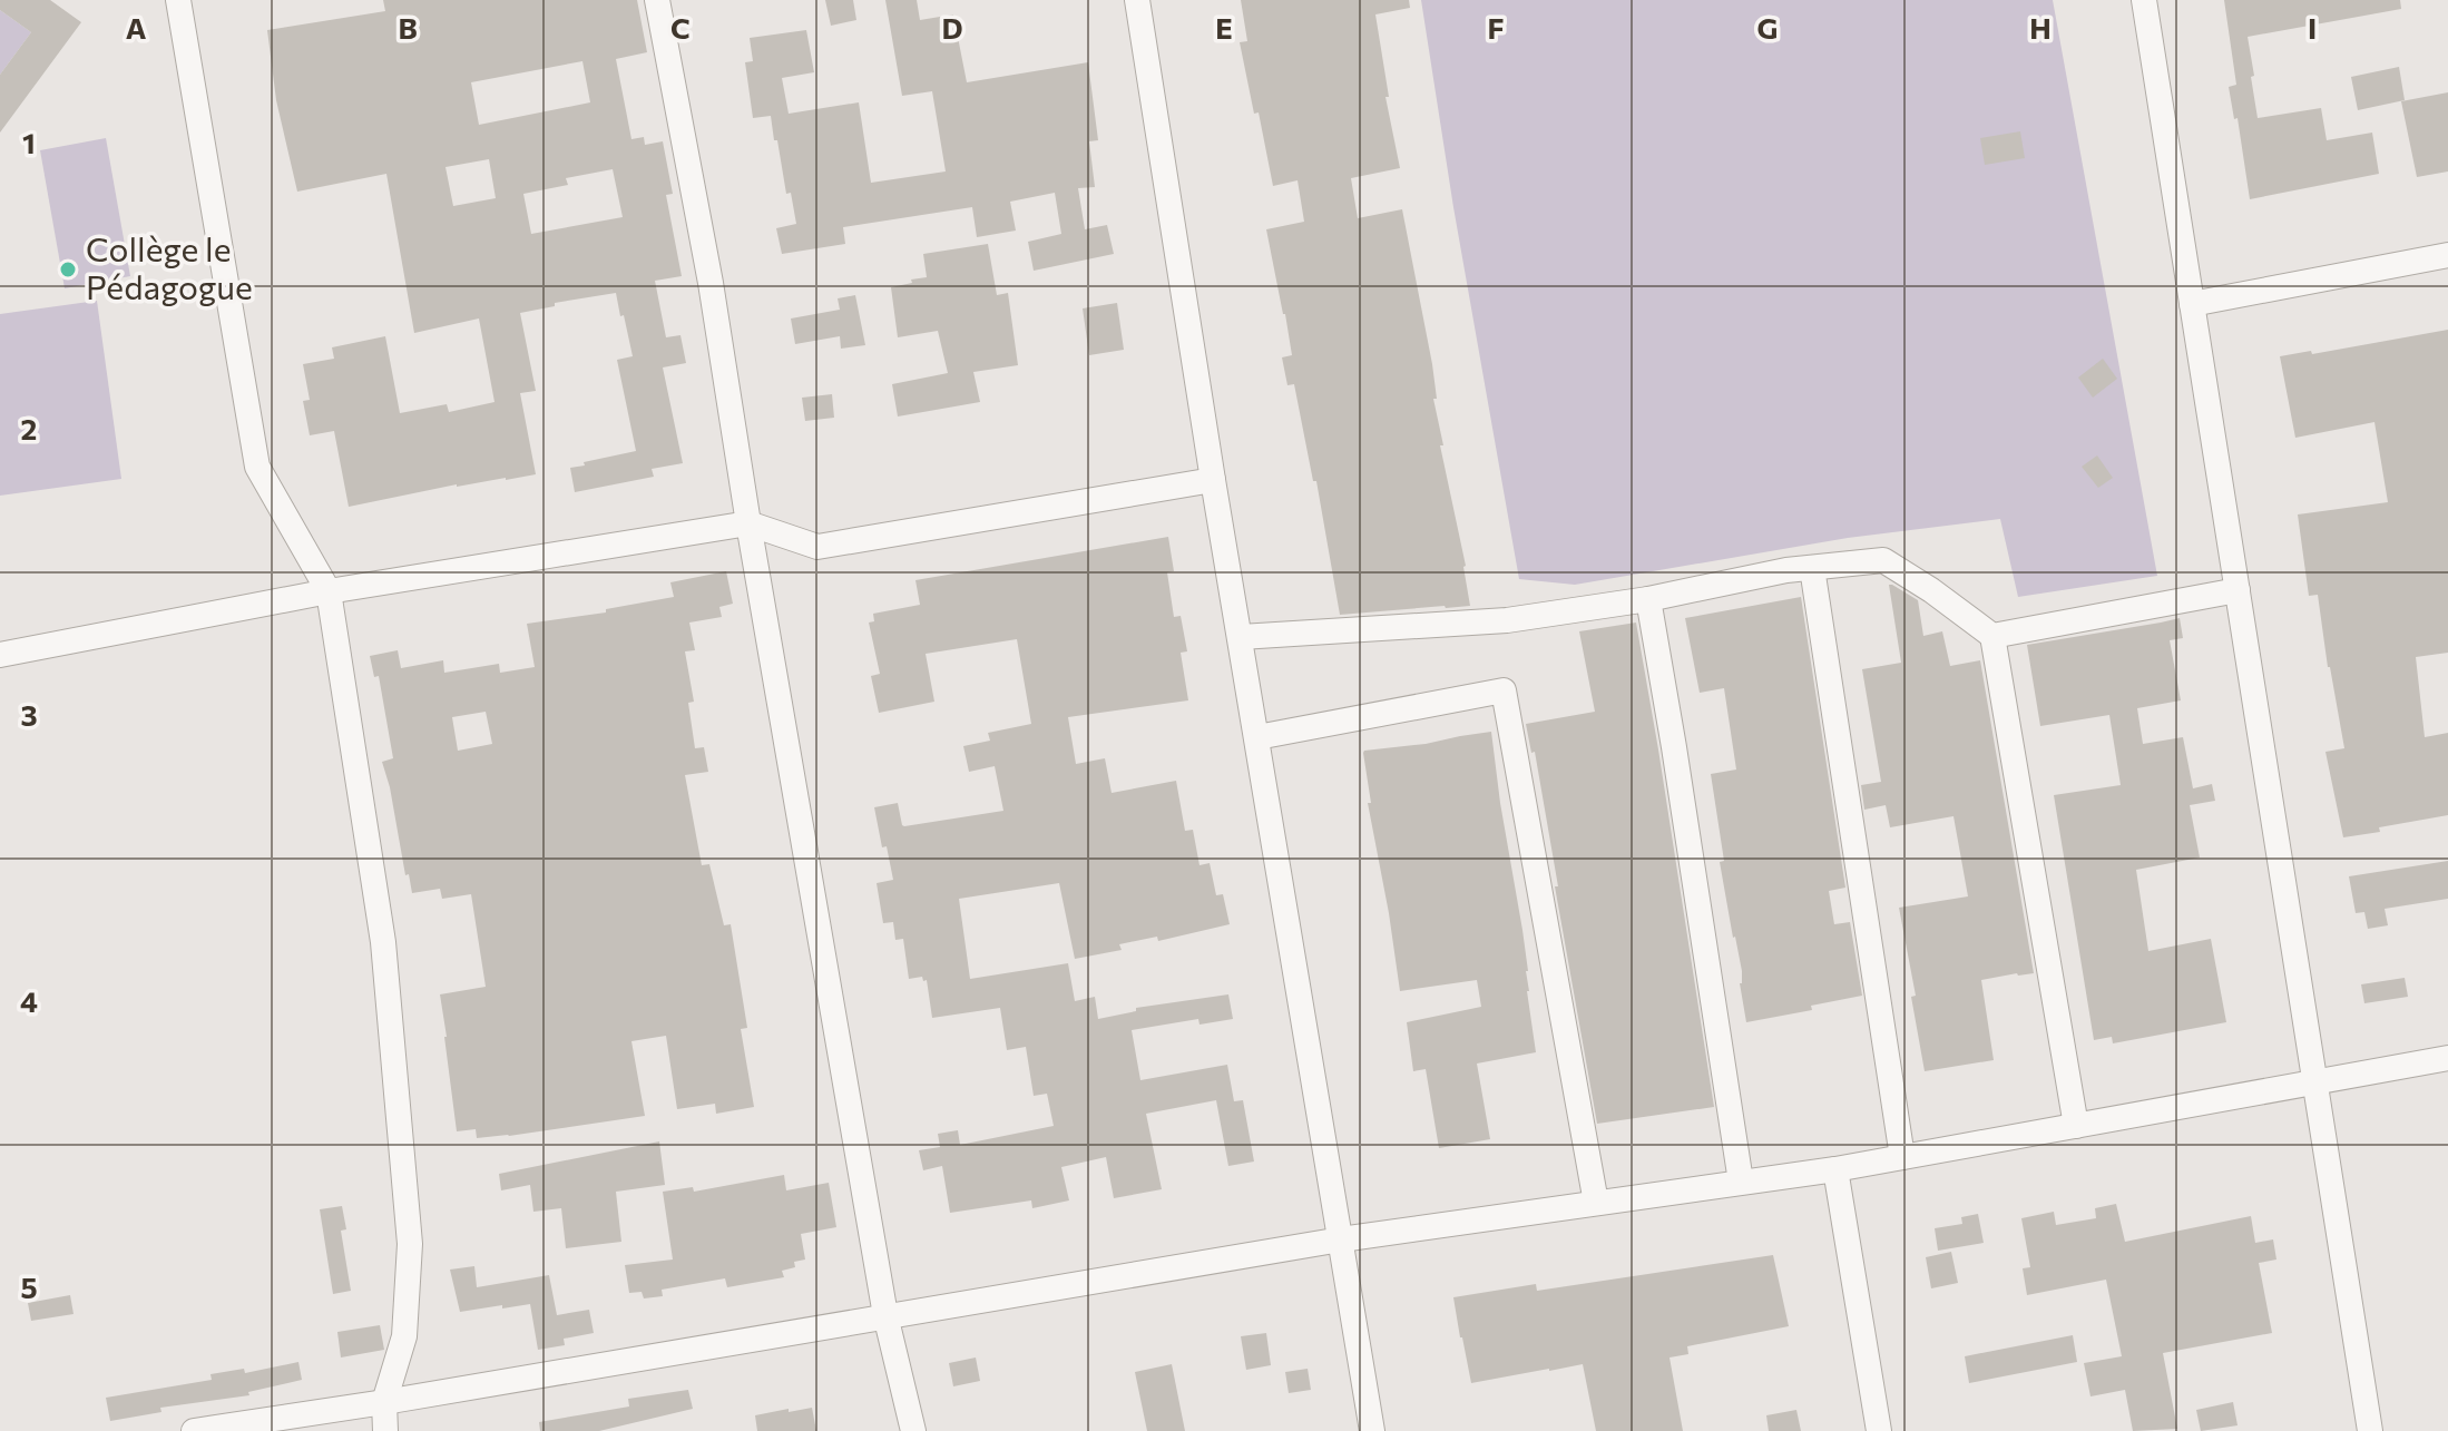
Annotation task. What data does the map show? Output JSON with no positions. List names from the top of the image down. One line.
{"places":["Collège le Pédagogue"],"grid":{"columns":["A","B","C","D","E","F","G","H","I"],"rows":["1","2","3","4","5"]}}
